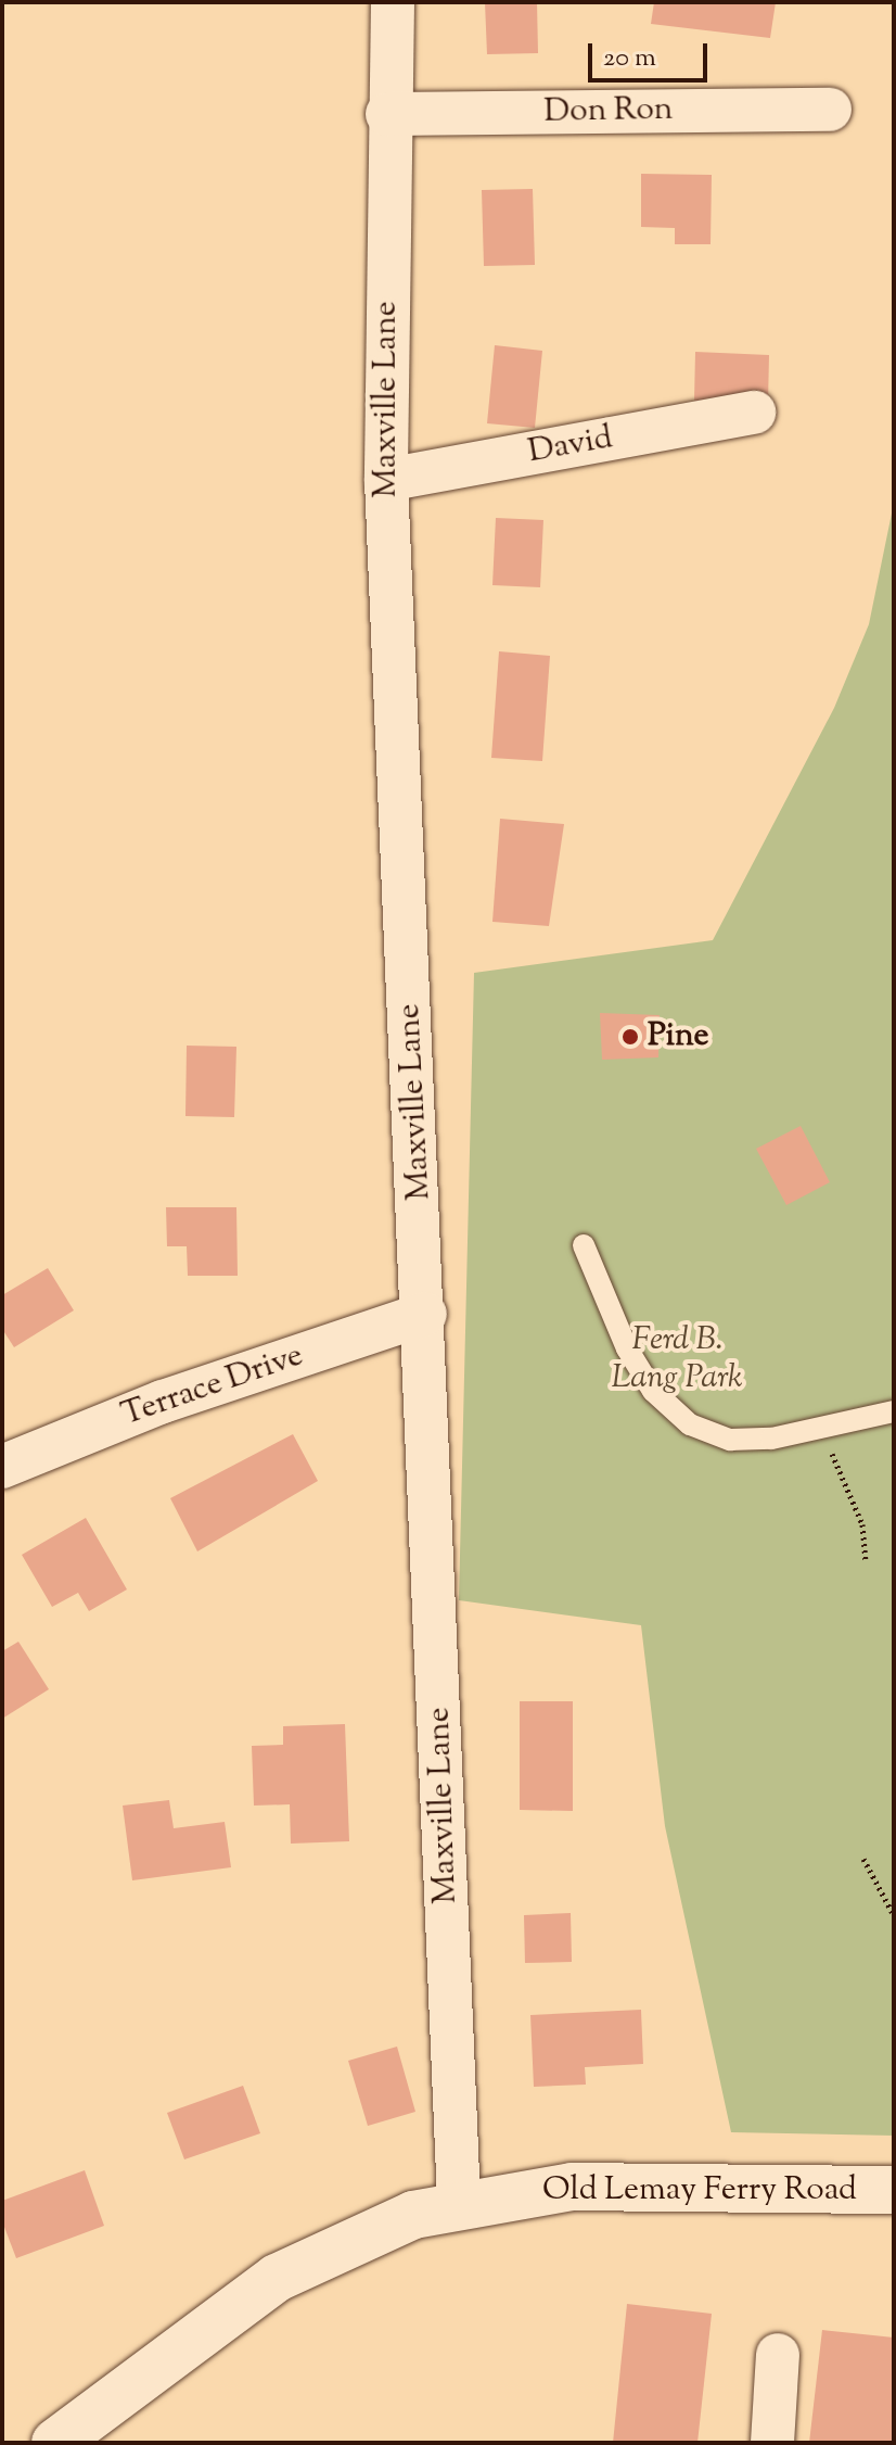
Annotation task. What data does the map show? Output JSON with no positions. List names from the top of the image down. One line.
{"streets":{"main road":["Old Lemay Ferry Road"],"street":["Don Ron","Maxville Lane","David","Terrace Drive"]},"crossings":[["Don Ron","Maxville Lane"],["Maxville Lane","David"],["Maxville Lane","Terrace Drive"],["Maxville Lane","Old Lemay Ferry Road"]],"parks":["Ferd B. Lang Park"],"places":["Pine"],"scale_bar":"20 m"}
